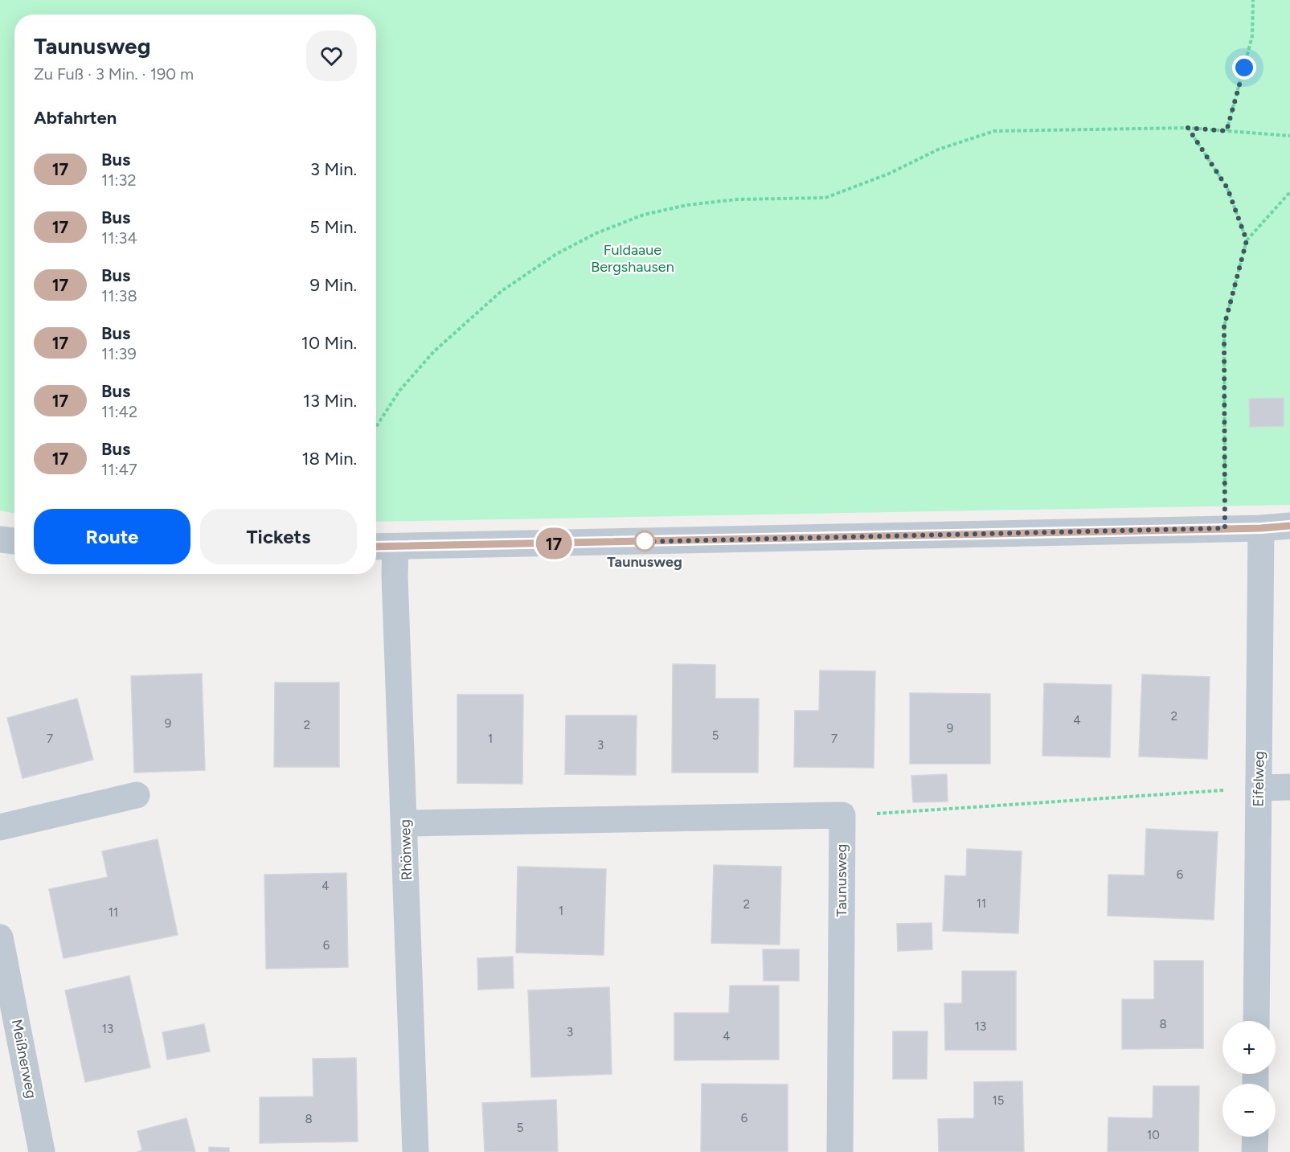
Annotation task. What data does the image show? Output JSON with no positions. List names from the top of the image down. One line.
{"streets":{"street":["Eifelweg","Rhönweg","Taunusweg","Meißnerweg"]},"parks":["Fuldaaue Bergshausen"],"places":["Taunusweg"],"lines":["bus line 17"],"house_numbers":["2","4","9","2","9","5","7","1","7","3","6","4","11","2","1","11","6","8","13","13","3","4","15","6","8","5","10"],"page":{"on_map":"17","heading":[["Taunusweg","Zu Fuß · 3 Min. · 190 m"],"Abfahrten"],"list":[{"mark":"17","name":"Bus","note":"11:32","value":"3 Min."},{"mark":"17","name":"Bus","note":"11:34","value":"5 Min."},{"mark":"17","name":"Bus","note":"11:38","value":"9 Min."},{"mark":"17","name":"Bus","note":"11:39","value":"10 Min."},{"mark":"17","name":"Bus","note":"11:42","value":"13 Min."},{"mark":"17","name":"Bus","note":"11:47","value":"18 Min."}],"buttons":["Route","Tickets"],"map_buttons":["+","−"]}}
